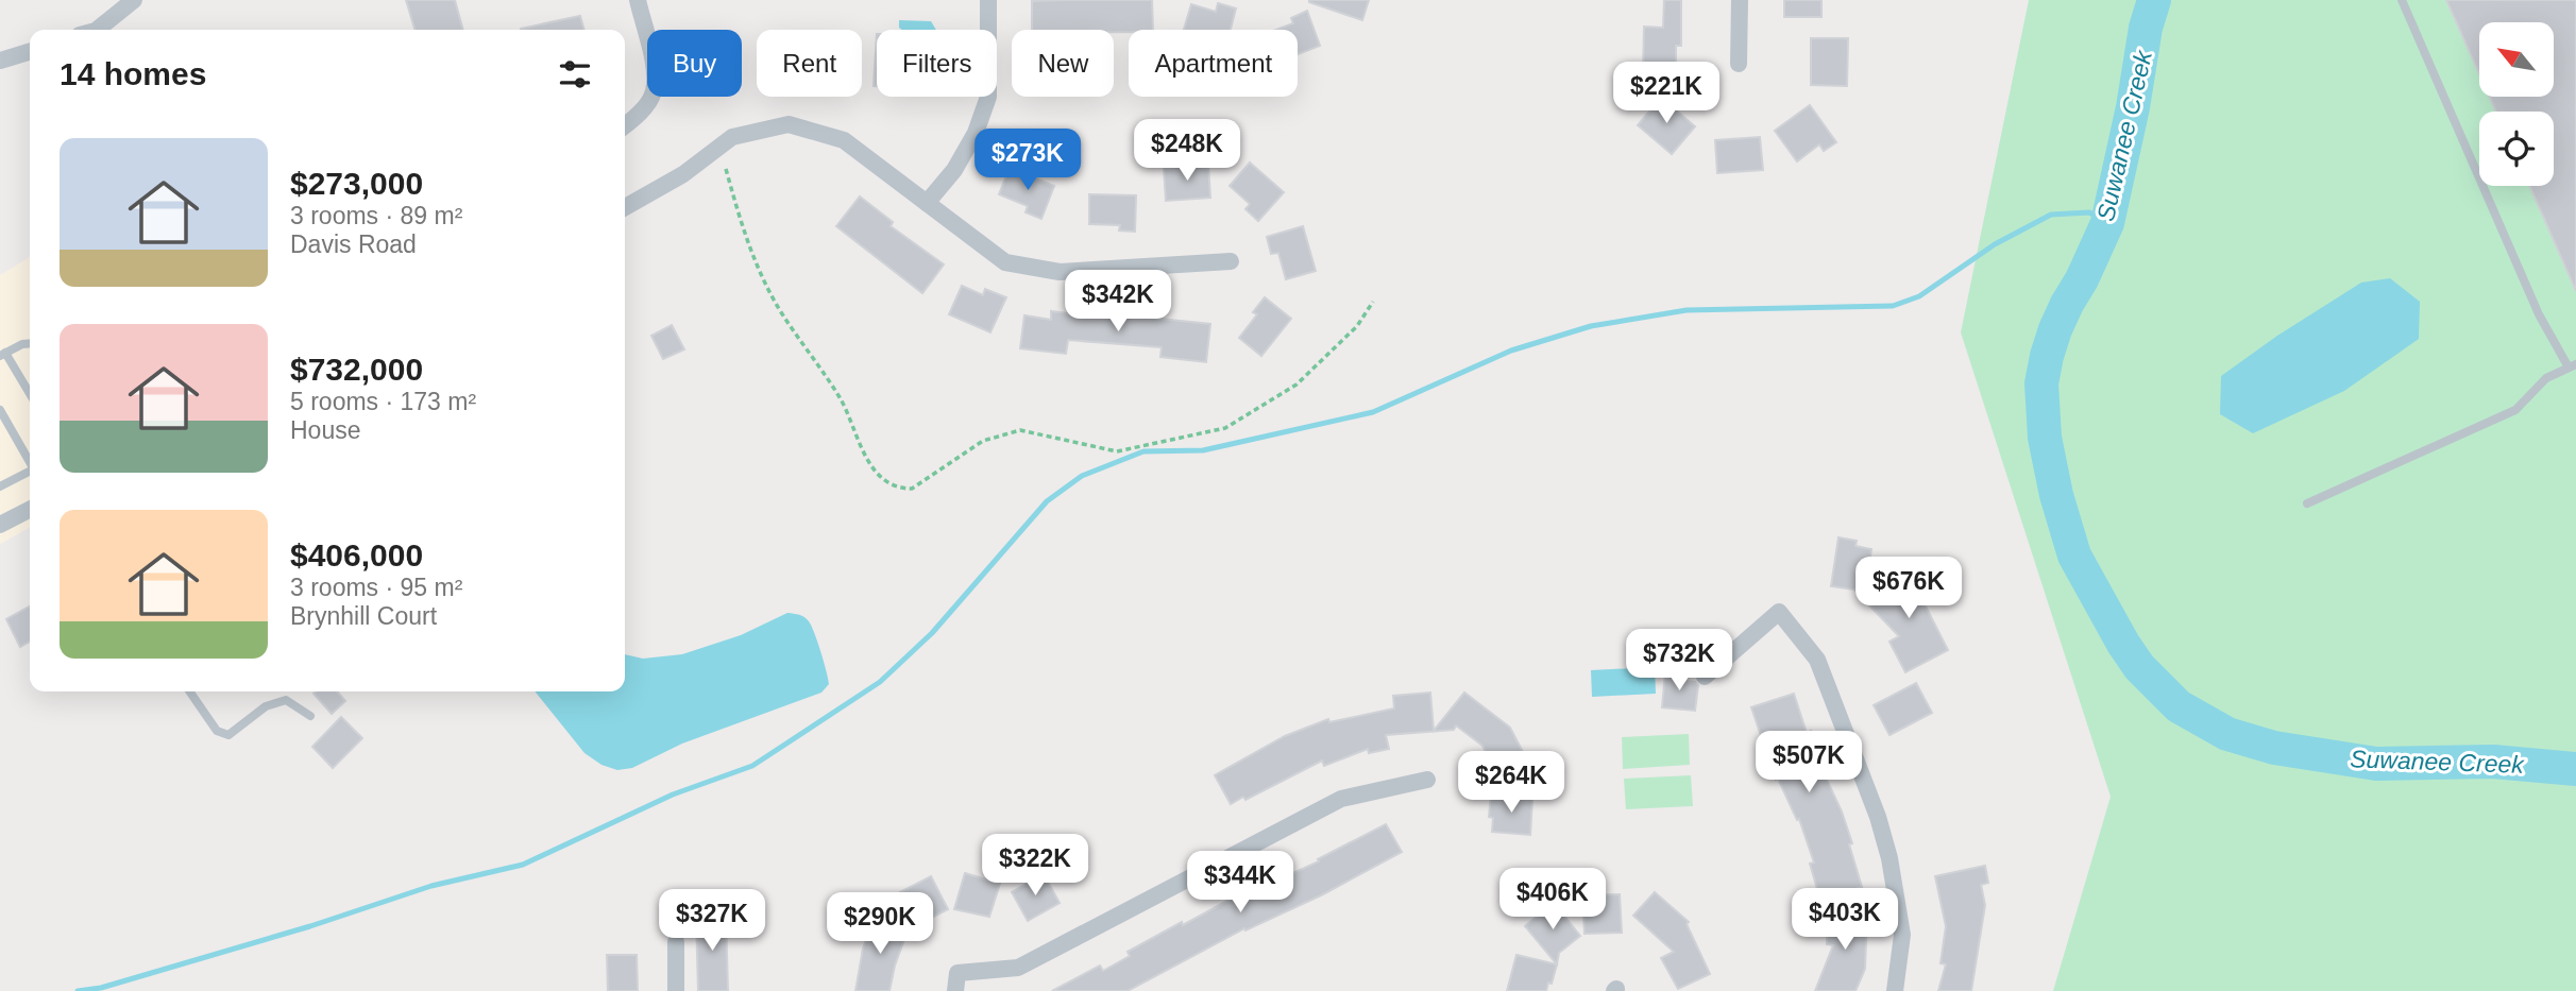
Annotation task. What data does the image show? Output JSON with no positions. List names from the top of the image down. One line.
{"water":["Suwanee Creek"],"north":"top left","page":{"chip":["Buy","Rent","Filters","New","Apartment"],"heading":"14 homes","price":["$221K","$248K","$273K","$342K","$676K","$732K","$507K","$264K","$322K","$344K","$406K","$403K","$327K","$290K"],"list":[{"name":"$273,000","note":"3 rooms · 89 m² · Davis Road"},{"name":"$732,000","note":"5 rooms · 173 m² · House"},{"name":"$406,000","note":"3 rooms · 95 m² · Brynhill Court"}]}}
